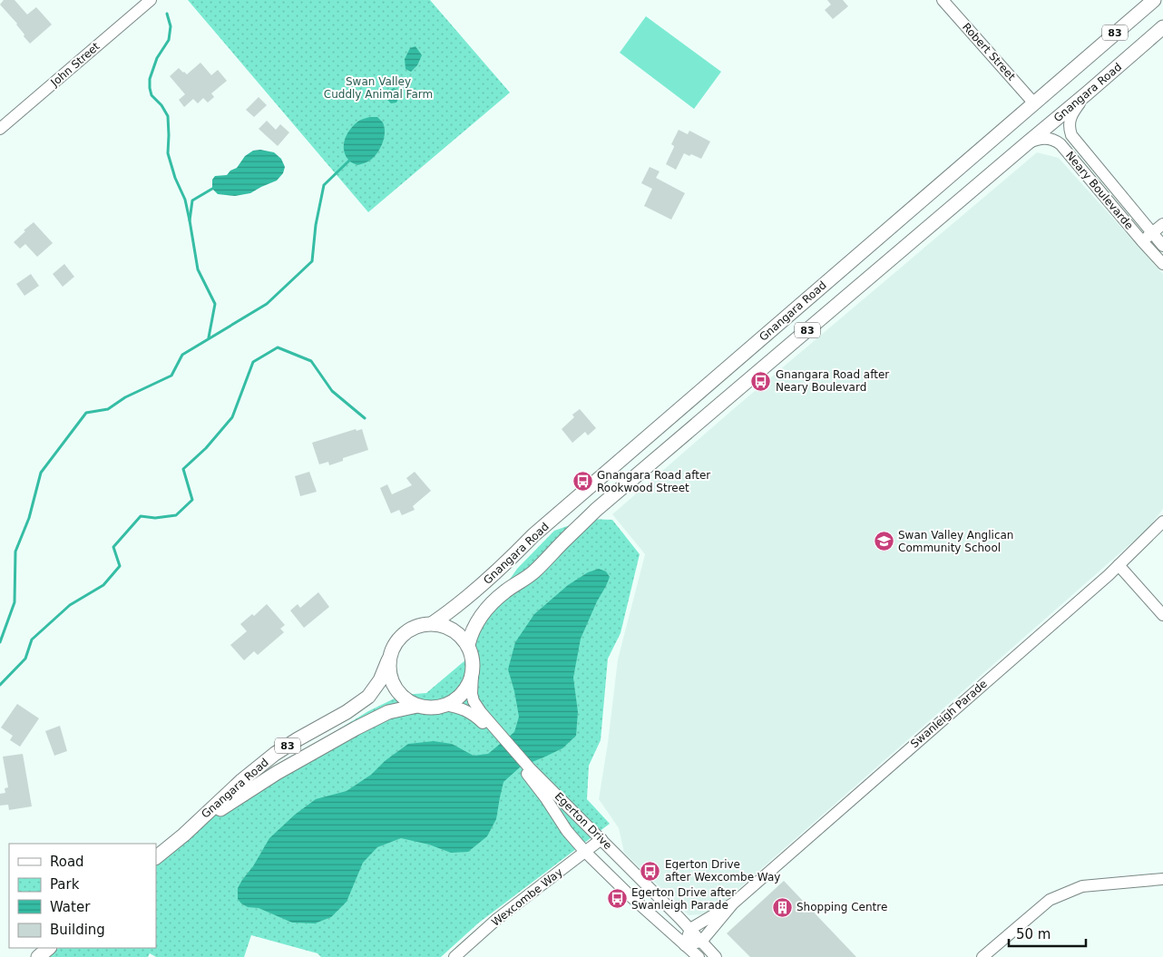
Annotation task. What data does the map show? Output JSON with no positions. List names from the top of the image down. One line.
{"streets":{"main road":["83","Gnangara Road"],"street":["Robert Street","John Street","Neary Boulevarde","Swanleigh Parade","Egerton Drive","Wexcombe Way"]},"crossings":[["83","Gnangara Road"],["83","Egerton Drive"],["Robert Street","Gnangara Road"],["Gnangara Road","Neary Boulevarde"],["Gnangara Road","Egerton Drive"],["Swanleigh Parade","Egerton Drive"],["Egerton Drive","Wexcombe Way"]],"parks":["Swan Valley Cuddly Animal Farm"],"places":{"bus stop":["Gnangara Road after Neary Boulevard","Gnangara Road after Rookwood Street","Egerton Drive after Wexcombe Way","Egerton Drive after Swanleigh Parade"],"school or university":["Swan Valley Anglican Community School"],"building":["Shopping Centre"]},"legend":["Road","Park","Water","Building"],"scale_bar":"50 m"}
